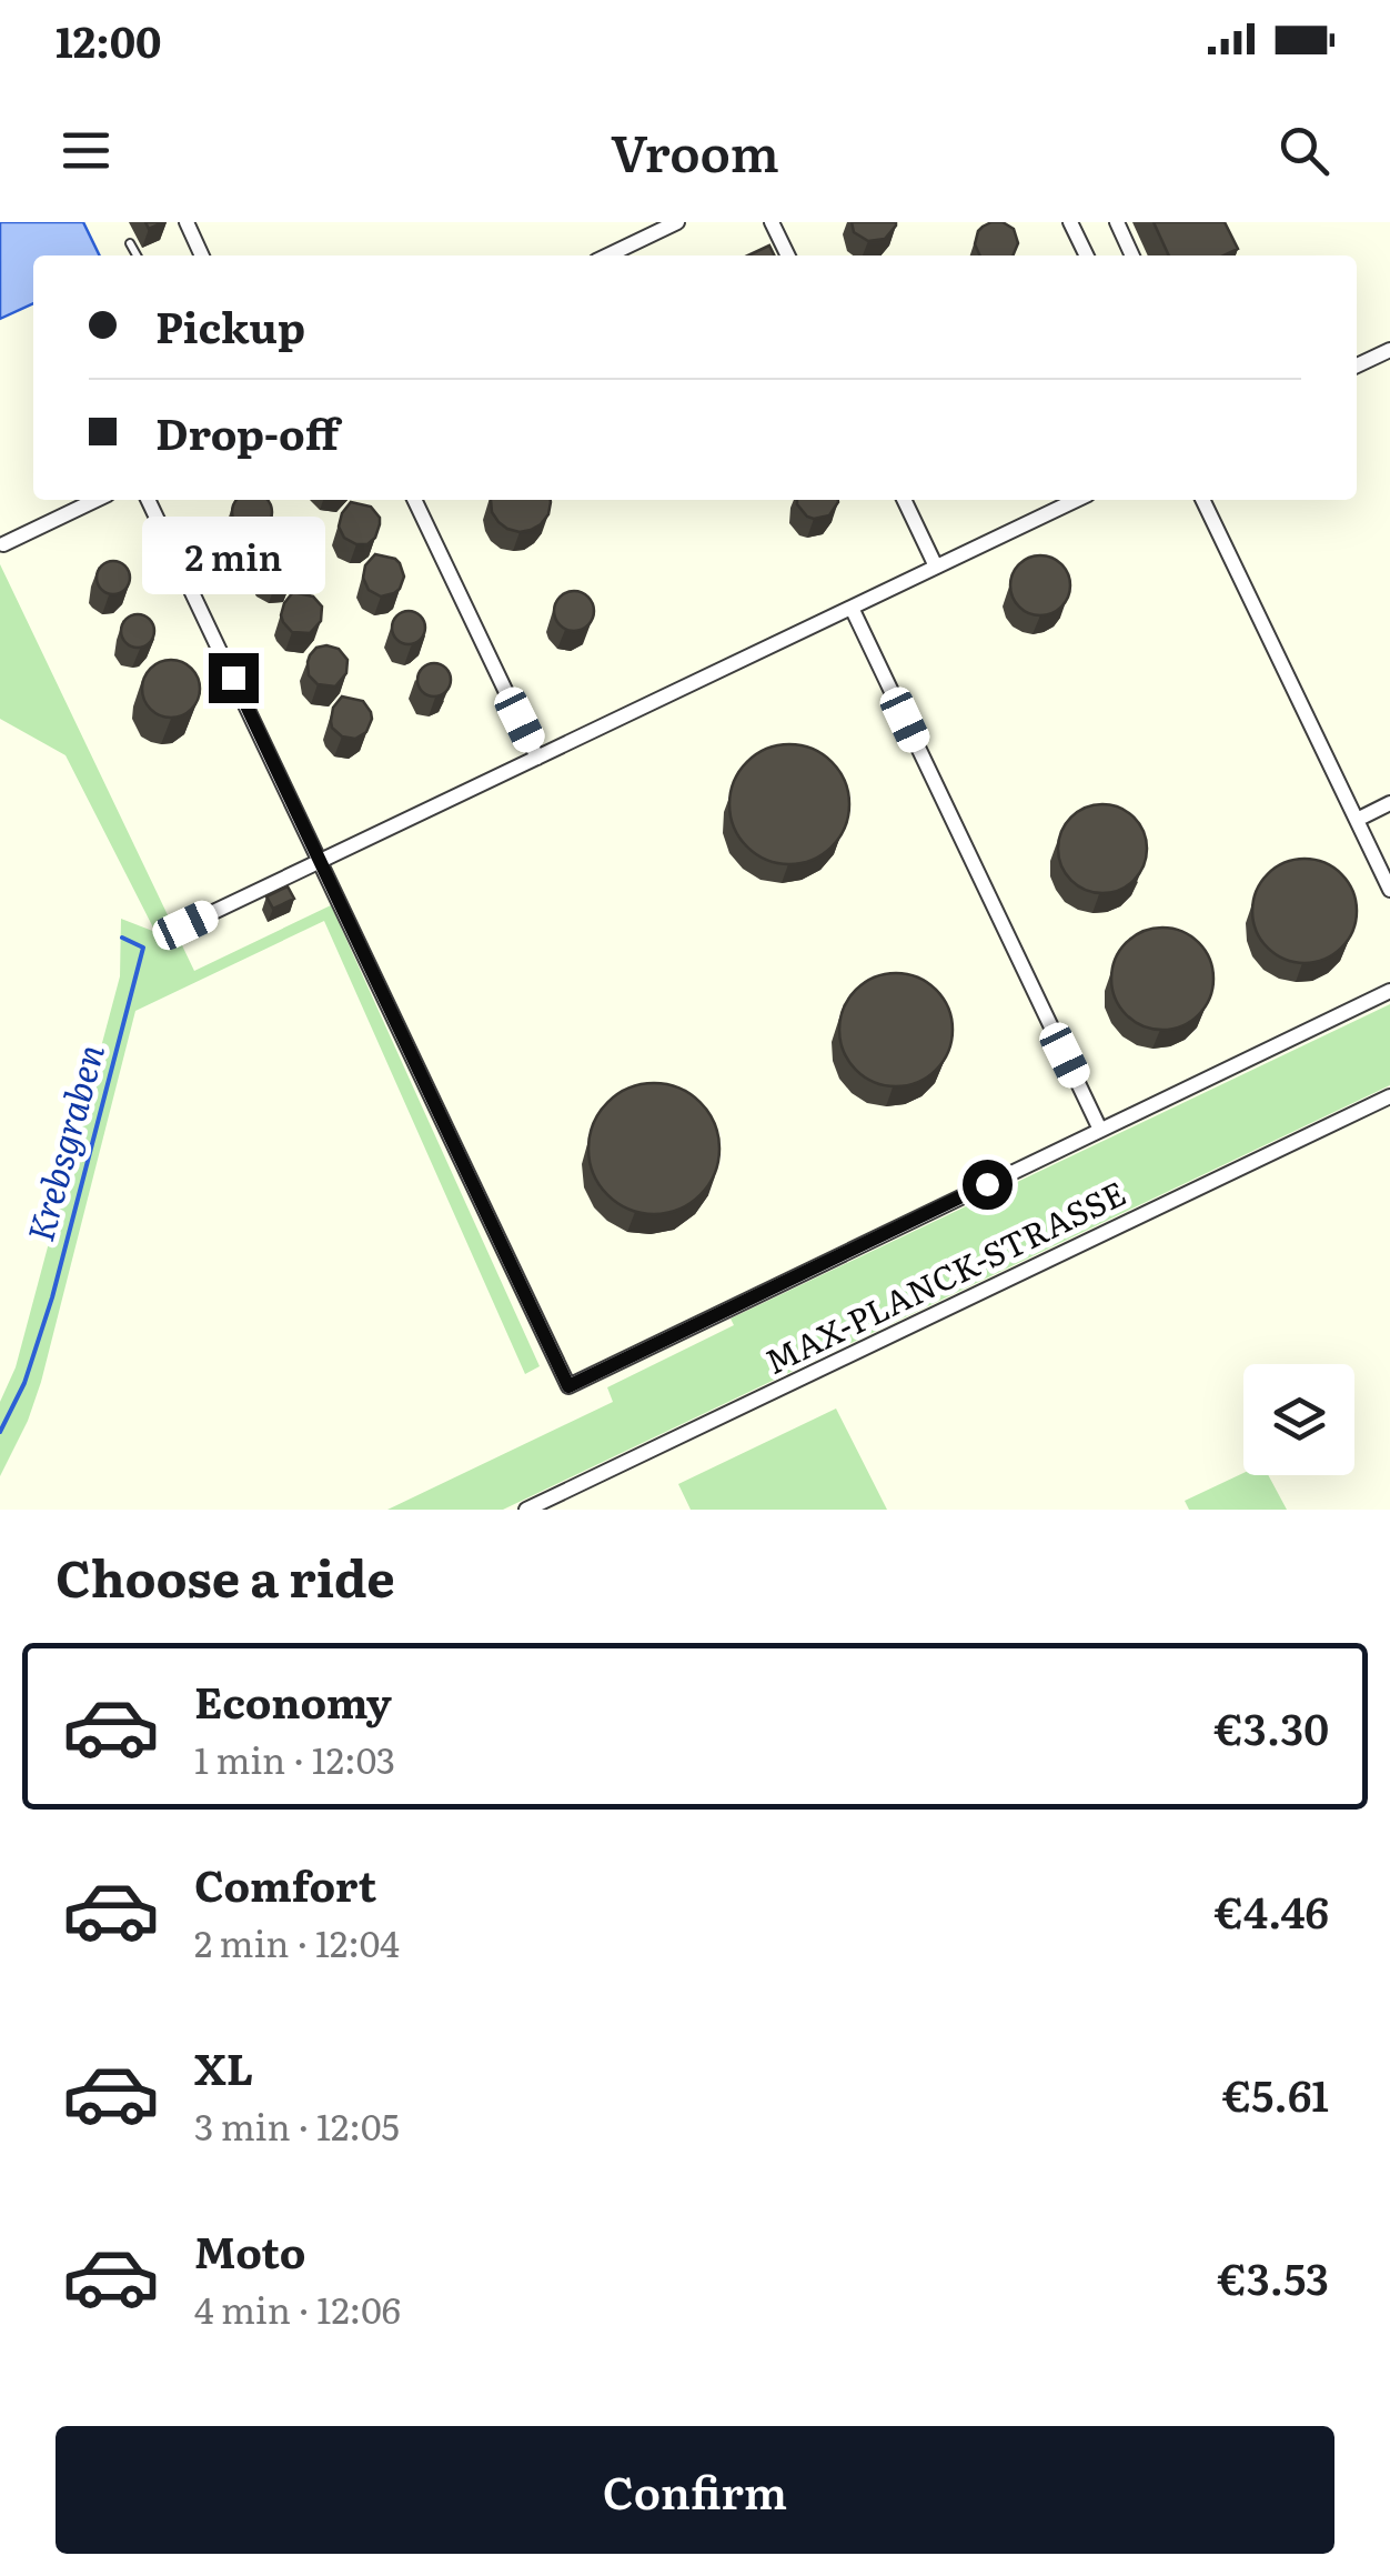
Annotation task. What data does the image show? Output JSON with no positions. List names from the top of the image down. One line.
{"streets":{"street":["MAX-PLANCK-STRASSE"]},"water":["Krebsgraben"],"page":{"status":"12:00","header":"Vroom","banner":["Pickup","Drop-off"],"bubble":"2 min","heading":"Choose a ride","list":[{"name":"Economy","note":"1 min · 12:03","value":"€3.30"},{"name":"Comfort","note":"2 min · 12:04","value":"€4.46"},{"name":"XL","note":"3 min · 12:05","value":"€5.61"},{"name":"Moto","note":"4 min · 12:06","value":"€3.53"}],"buttons":"Confirm"}}
